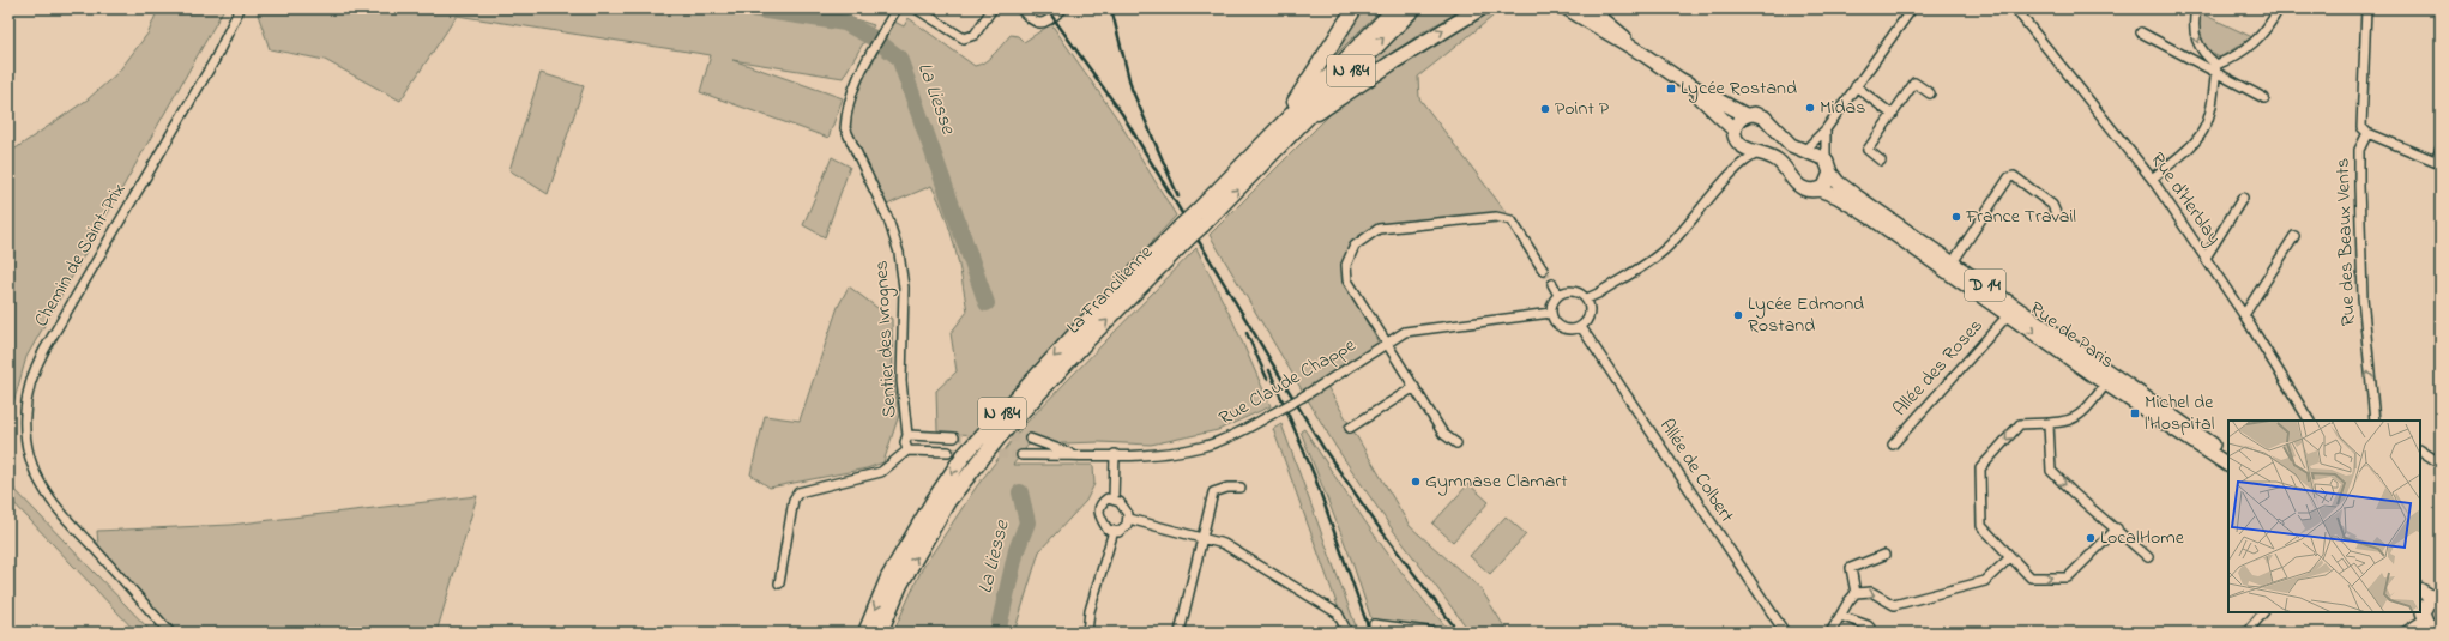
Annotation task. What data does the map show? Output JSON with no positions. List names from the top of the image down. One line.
{"streets":{"highway":["N 184","La Francilienne"],"main road":["D 14","Rue de Paris"],"street":["Rue d'Herblay","Rue des Beaux Vents","Chemin de Saint-Prix","Sentier des Ivrognes","Allée des Roses","Rue Claude Chappe","Allée de Colbert"]},"crossings":[["Rue de Paris","Allée des Roses"],["Rue Claude Chappe","Allée de Colbert"]],"one_way":["Rue des Beaux Vents"],"water":["La Liesse"],"places":{"transit":["Lycée Rostand","Michel de l'Hospital"],"other":["Midas","Point P","France Travail","Lycée Edmond Rostand","Gymnase Clamart","LocalHome"]}}
